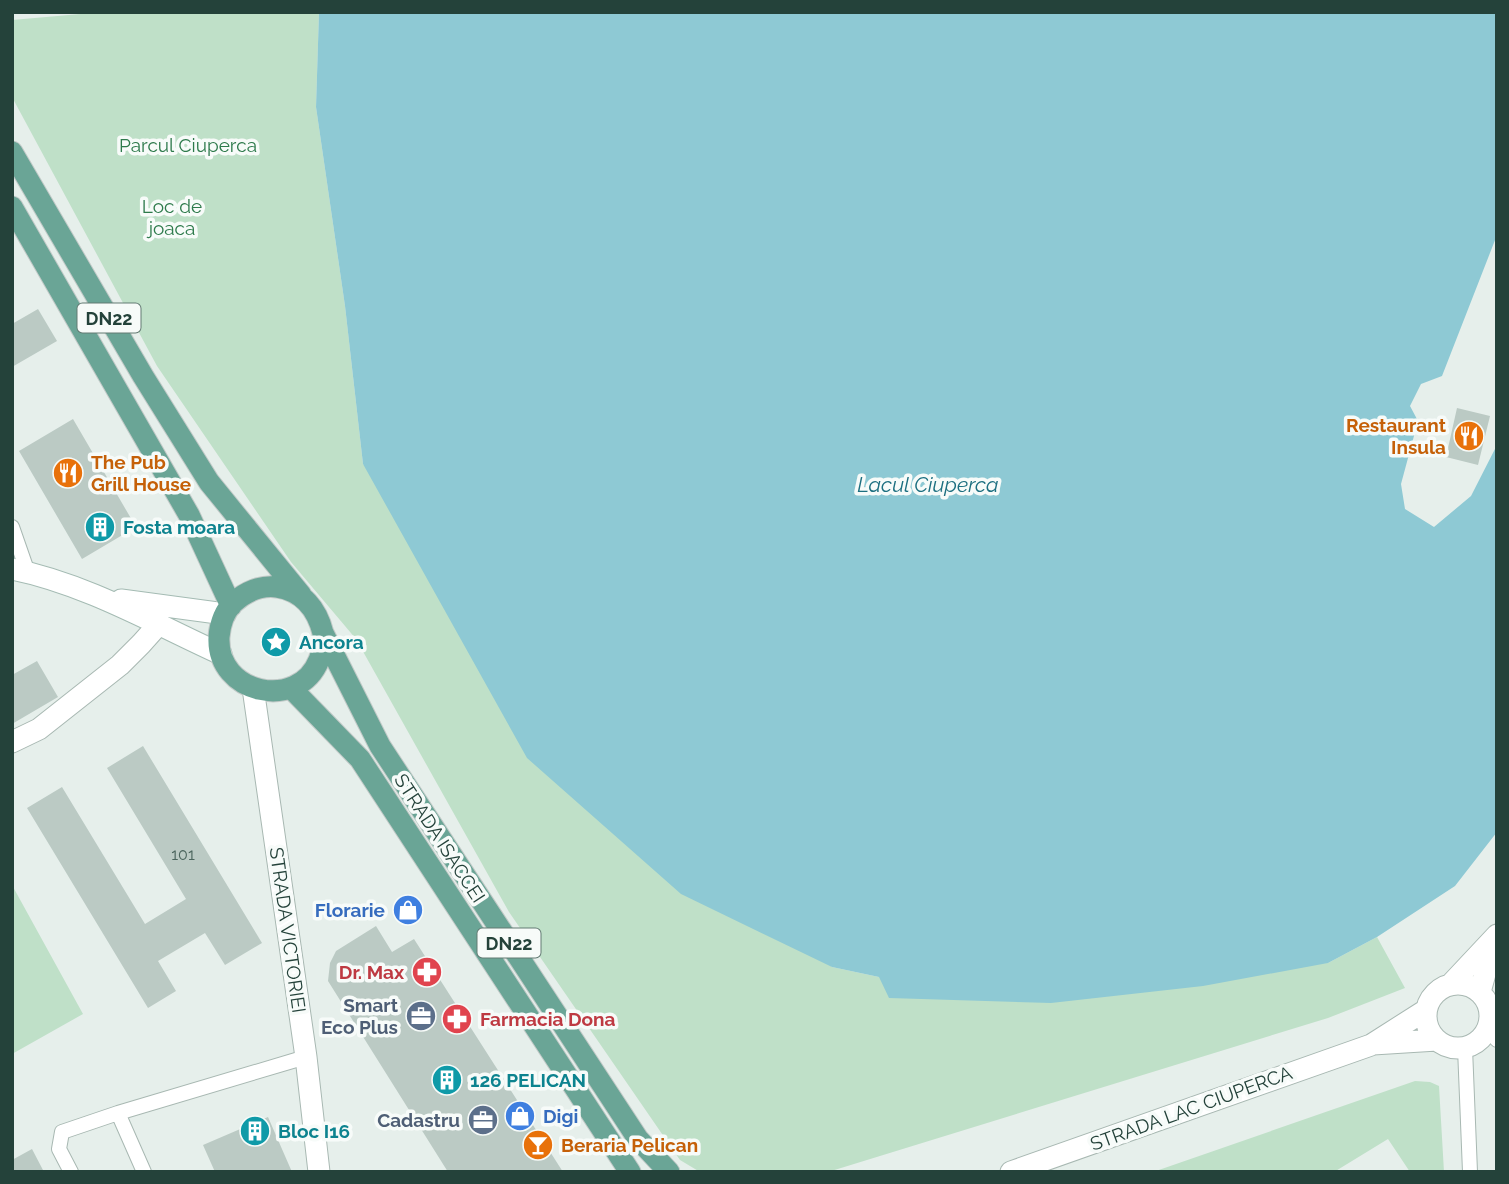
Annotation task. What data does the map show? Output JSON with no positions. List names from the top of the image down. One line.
{"streets":{"main road":["DN22","STRADA ISACCEI"],"street":["STRADA VICTORIEI","STRADA LAC CIUPERCA"]},"crossings":[["DN22","STRADA ISACCEI"],["DN22","STRADA VICTORIEI"],["STRADA ISACCEI","STRADA VICTORIEI"]],"water":["Lacul Ciuperca"],"parks":["Parcul Ciuperca","Loc de joaca"],"places":{"restaurant":["Restaurant Insula","The Pub Grill House"],"building":["Fosta moara","126 PELICAN","Bloc I16"],"place":["Ancora"],"shop":["Florarie","Digi"],"pharmacy":["Dr. Max","Farmacia Dona"],"office":["Smart Eco Plus","Cadastru"],"bar":["Beraria Pelican"]},"house_numbers":["101"]}
